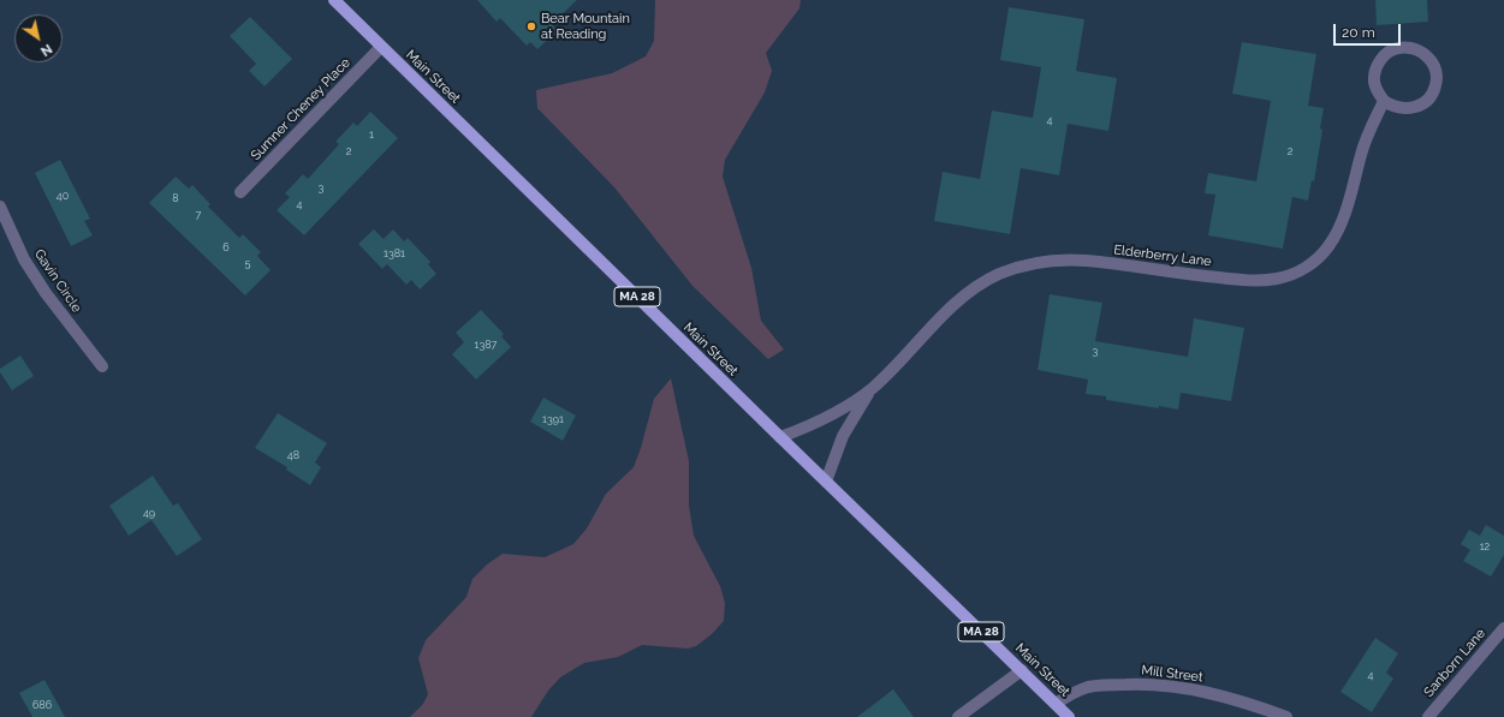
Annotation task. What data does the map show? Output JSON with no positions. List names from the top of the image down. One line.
{"streets":{"main road":["Main Street","MA 28"],"street":["Sumner Cheney Place","Elderberry Lane","Gavin Circle","Sanborn Lane","Mill Street"]},"crossings":[["Main Street","Sumner Cheney Place"],["Main Street","Elderberry Lane"],["Main Street","Mill Street"]],"places":["Bear Mountain at Reading"],"house_numbers":["4","1","2","2","3","40","8","4","7","6","1381","5","1387","3","1391","48","49","12","4","686"],"scale_bar":"20 m","north":"bottom right"}
